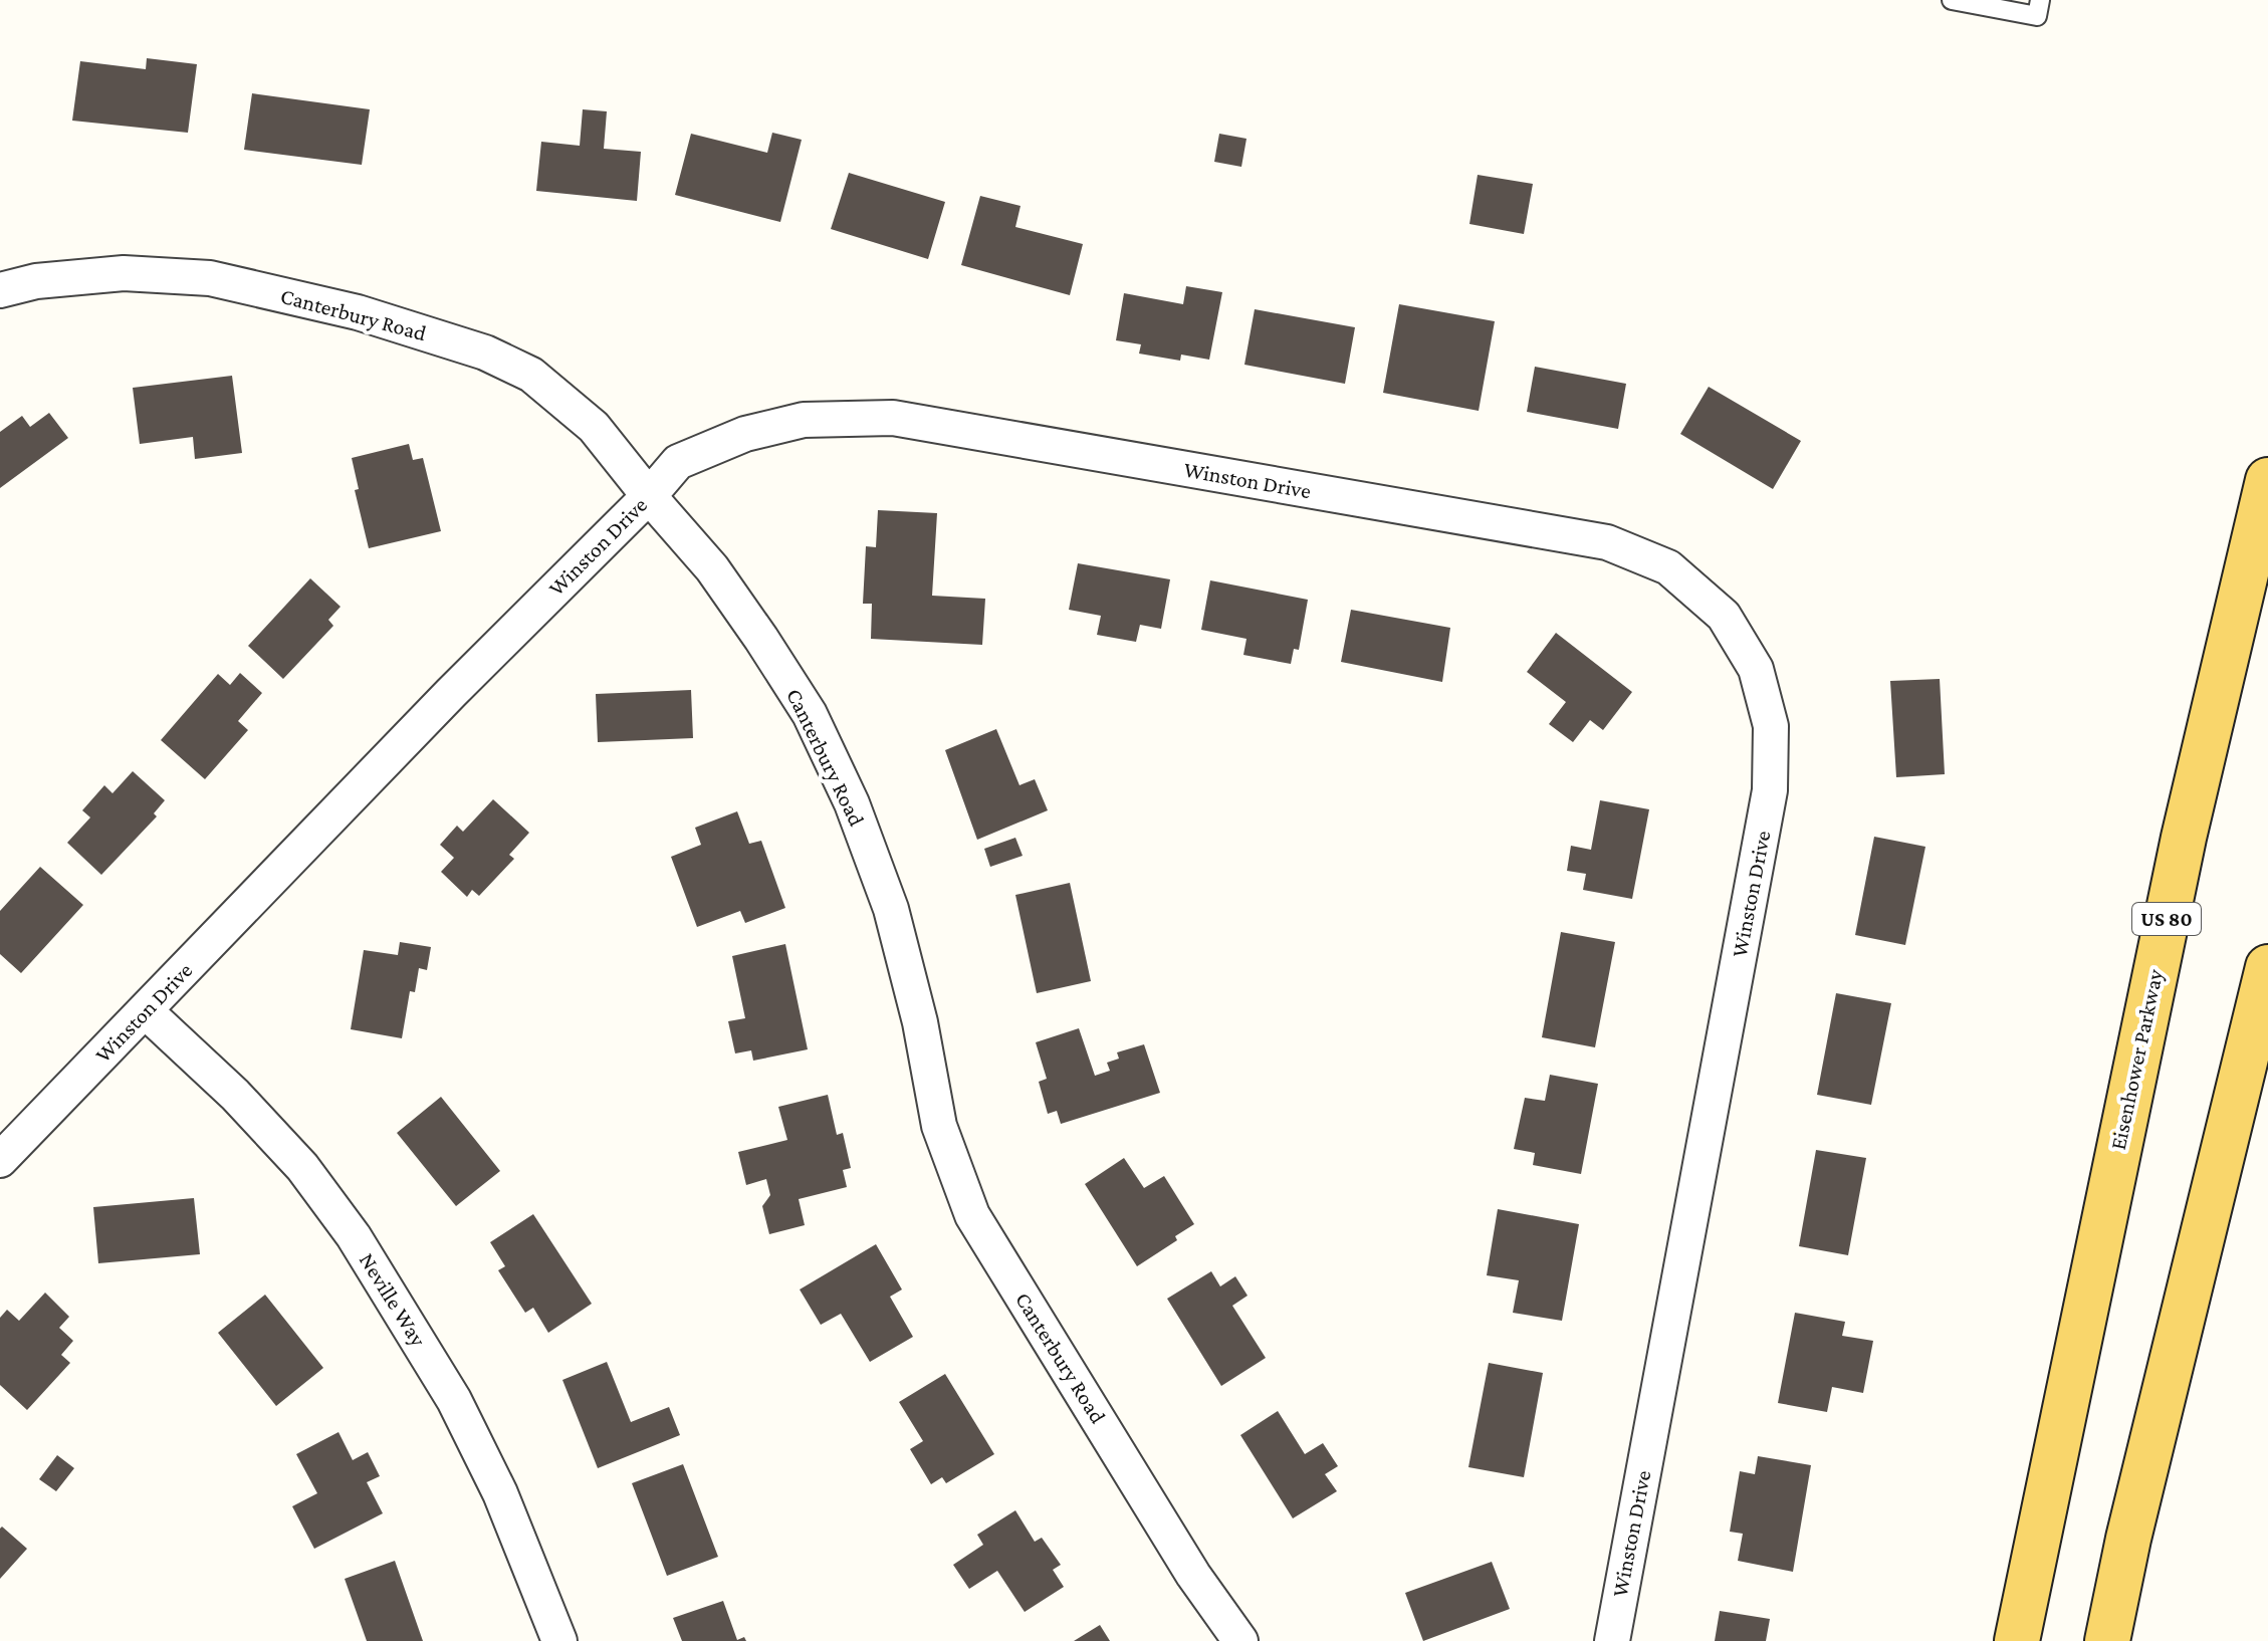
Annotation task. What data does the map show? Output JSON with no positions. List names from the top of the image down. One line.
{"streets":{"main road":["US 80","Eisenhower Parkway"],"street":["Canterbury Road","Winston Drive","Neville Way"]},"crossings":[["Canterbury Road","Winston Drive"],["Winston Drive","Neville Way"]]}
